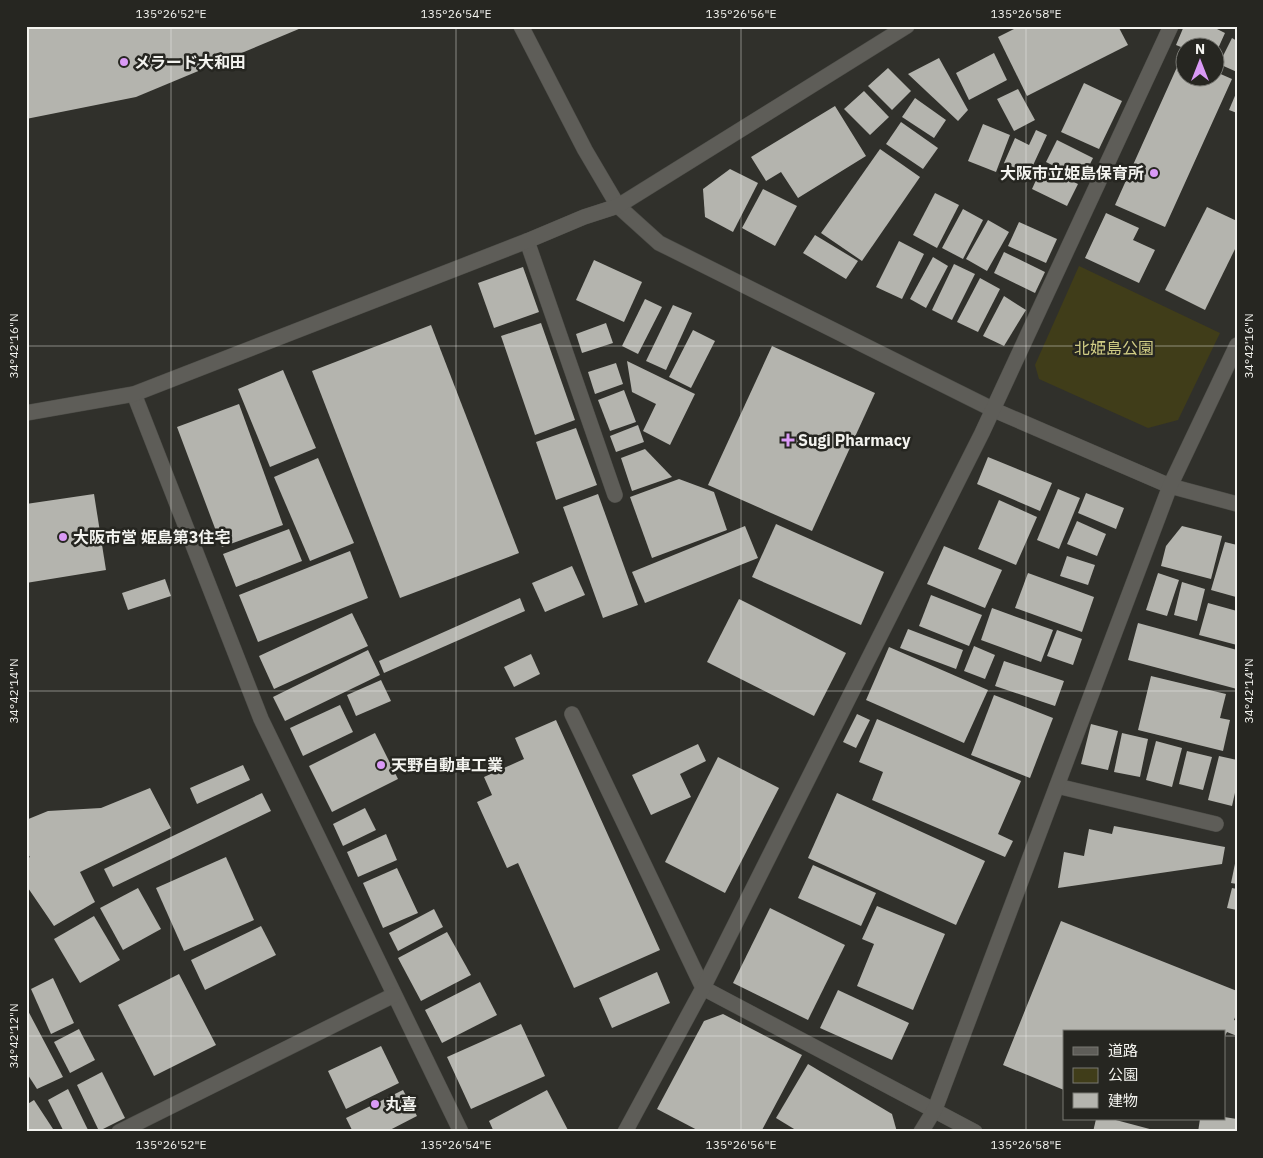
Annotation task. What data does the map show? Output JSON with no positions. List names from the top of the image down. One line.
{"parks":["北姫島公園"],"places":{"other":["メラード大和田","大阪市立姫島保育所","大阪市営 姫島第3住宅","天野自動車工業","丸喜"],"health":["Sugi Pharmacy"]},"legend":["道路","公園","建物"],"north":"top","coordinates":["135°26'52\"E","135°26'54\"E","135°26'56\"E","135°26'58\"E","34°42'16\"N","34°42'14\"N","34°42'12\"N"]}
